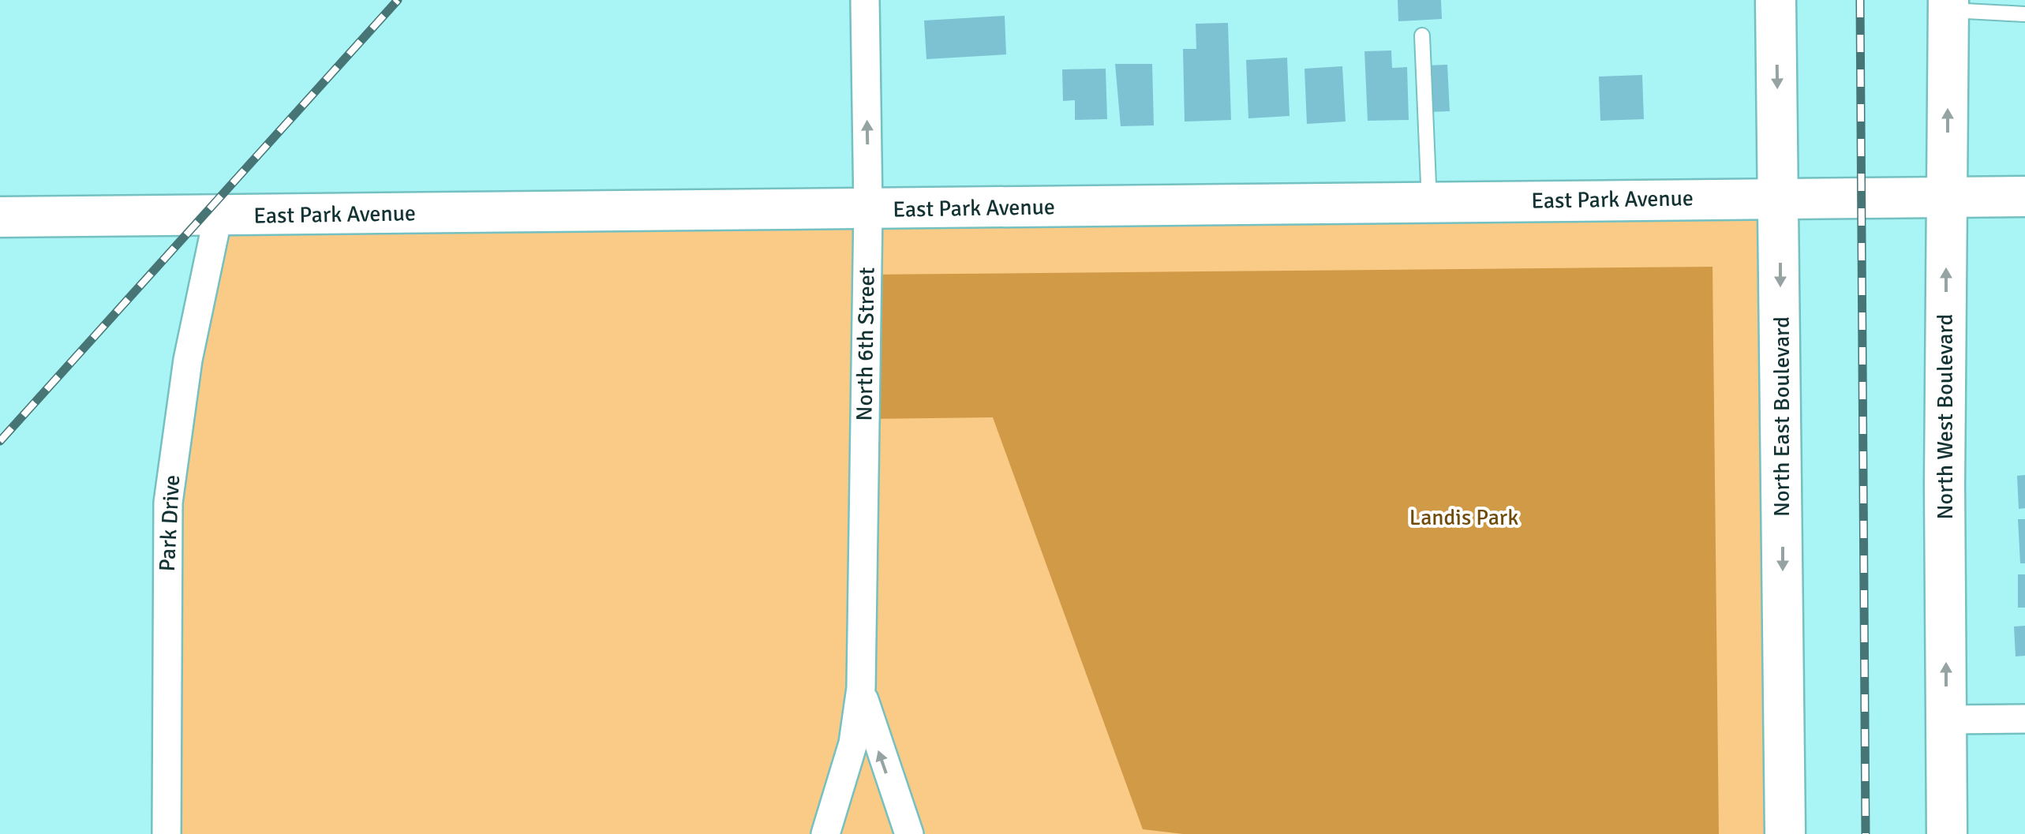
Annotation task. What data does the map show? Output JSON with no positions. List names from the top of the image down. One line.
{"streets":{"main road":["East Park Avenue","North East Boulevard","North West Boulevard"],"street":["North 6th Street","Park Drive"]},"crossings":[["East Park Avenue","North 6th Street"],["East Park Avenue","North East Boulevard"],["East Park Avenue","North West Boulevard"],["East Park Avenue","Park Drive"]],"one_way":["North East Boulevard","North West Boulevard"],"parks":["Landis Park"]}
